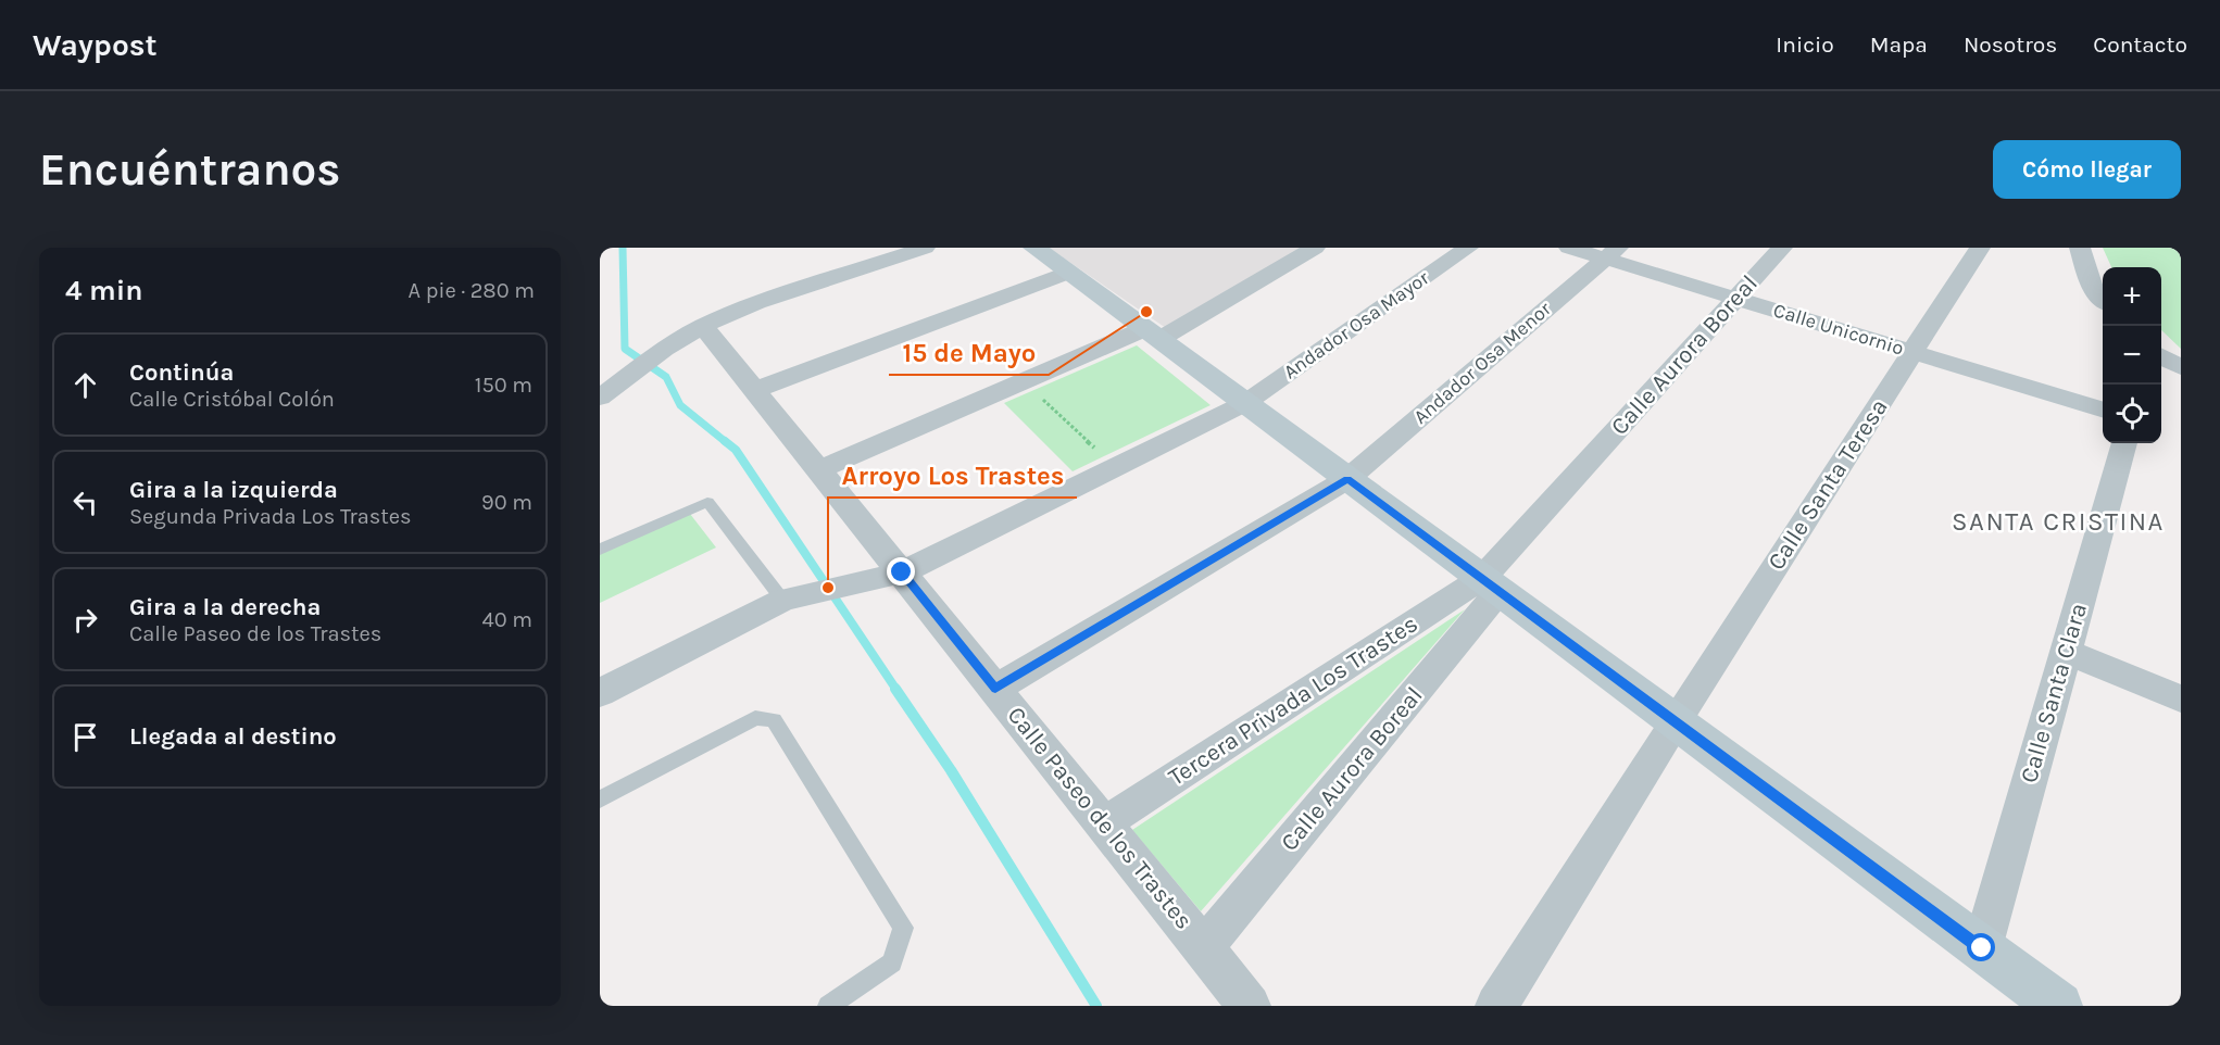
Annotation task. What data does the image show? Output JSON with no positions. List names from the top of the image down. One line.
{"streets":{"street":["Andador Osa Mayor","Calle Unicornio","Calle Aurora Boreal","Andador Osa Menor","Calle Santa Teresa","Calle Santa Clara","Tercera Privada Los Trastes","Calle Paseo de los Trastes"]},"crossings":[["Andador Osa Mayor","Calle Paseo de los Trastes"],["Calle Unicornio","Calle Aurora Boreal"],["Calle Unicornio","Andador Osa Menor"],["Calle Unicornio","Calle Santa Teresa"],["Calle Aurora Boreal","Tercera Privada Los Trastes"],["Calle Aurora Boreal","Calle Paseo de los Trastes"],["Andador Osa Menor","Calle Paseo de los Trastes"],["Tercera Privada Los Trastes","Calle Paseo de los Trastes"]],"districts":["SANTA CRISTINA"],"places":["15 de Mayo","Arroyo Los Trastes"],"page":{"header":"Waypost","nav":["Inicio","Mapa","Nosotros","Contacto"],"buttons":"Cómo llegar","title":"Encuéntranos","heading":["4 min","A pie · 280 m"],"map_buttons":["+","−"],"list":[["Continúa","Calle Cristóbal Colón","150 m"],["Gira a la izquierda","Segunda Privada Los Trastes","90 m"],["Gira a la derecha","Calle Paseo de los Trastes","40 m"],"Llegada al destino"]}}
